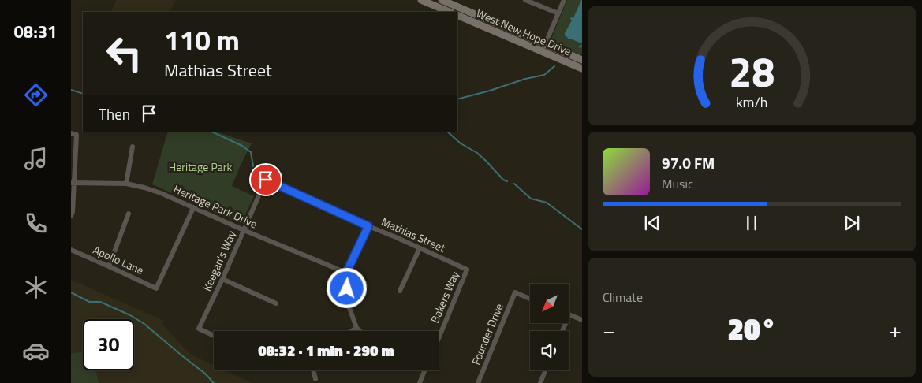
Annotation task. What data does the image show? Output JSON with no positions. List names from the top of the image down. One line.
{"streets":{"main road":["West New Hope Drive"],"street":["Heritage Park Drive","Mathias Street","Apollo Lane","Keegan's Way","Bakers Way","Founder Drive"]},"crossings":[["Heritage Park Drive","Apollo Lane"],["Heritage Park Drive","Keegan's Way"],["Mathias Street","Keegan's Way"],["Mathias Street","Bakers Way"]],"parks":["Heritage Park"],"north":"bottom left","page":{"tabs":"08:31","turn":["110 m","Mathias Street"],"then":"Then","song":["97.0 FM","Music"],"tile":"Climate","heat":["−","20°","+"],"limit":"30","trip":"08:32 · 1 min · 290 m","gauge":["28","km/h"]}}
